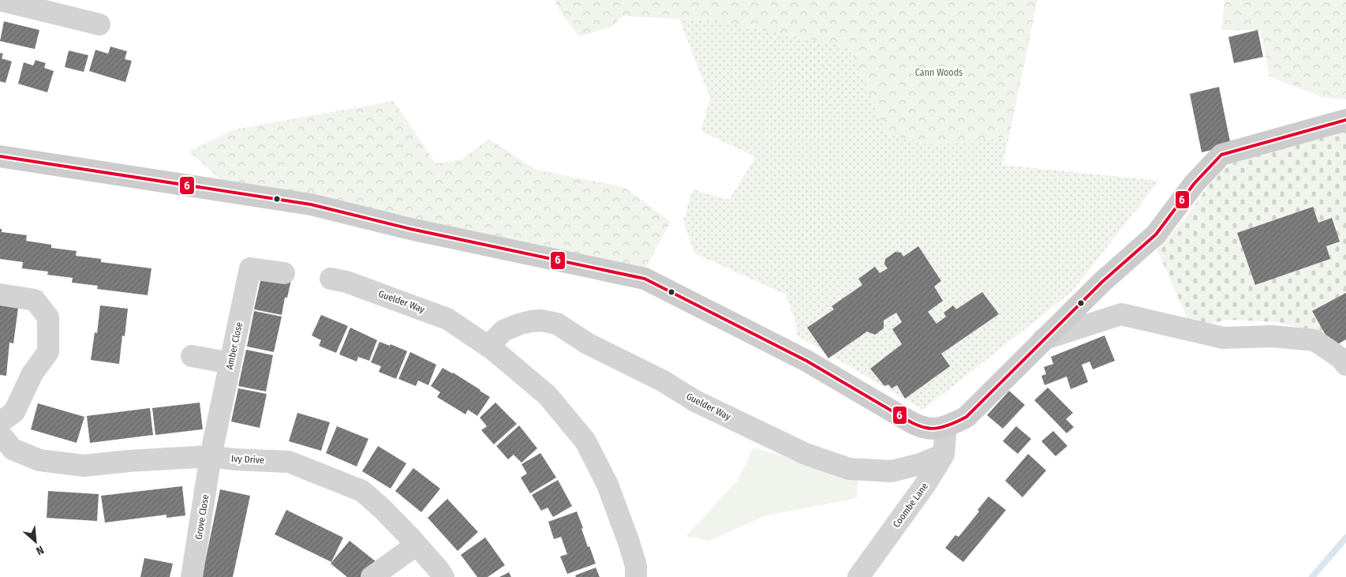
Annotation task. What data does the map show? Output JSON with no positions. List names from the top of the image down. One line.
{"streets":{"street":["Guelder Way","Amber Close","Ivy Drive","Coombe Lane","Grove Close"]},"crossings":[["Guelder Way","Coombe Lane"],["Amber Close","Ivy Drive"],["Amber Close","Grove Close"],["Ivy Drive","Grove Close"]],"parks":["Cann Woods"],"lines":["transit line 6"],"north":"bottom right"}
